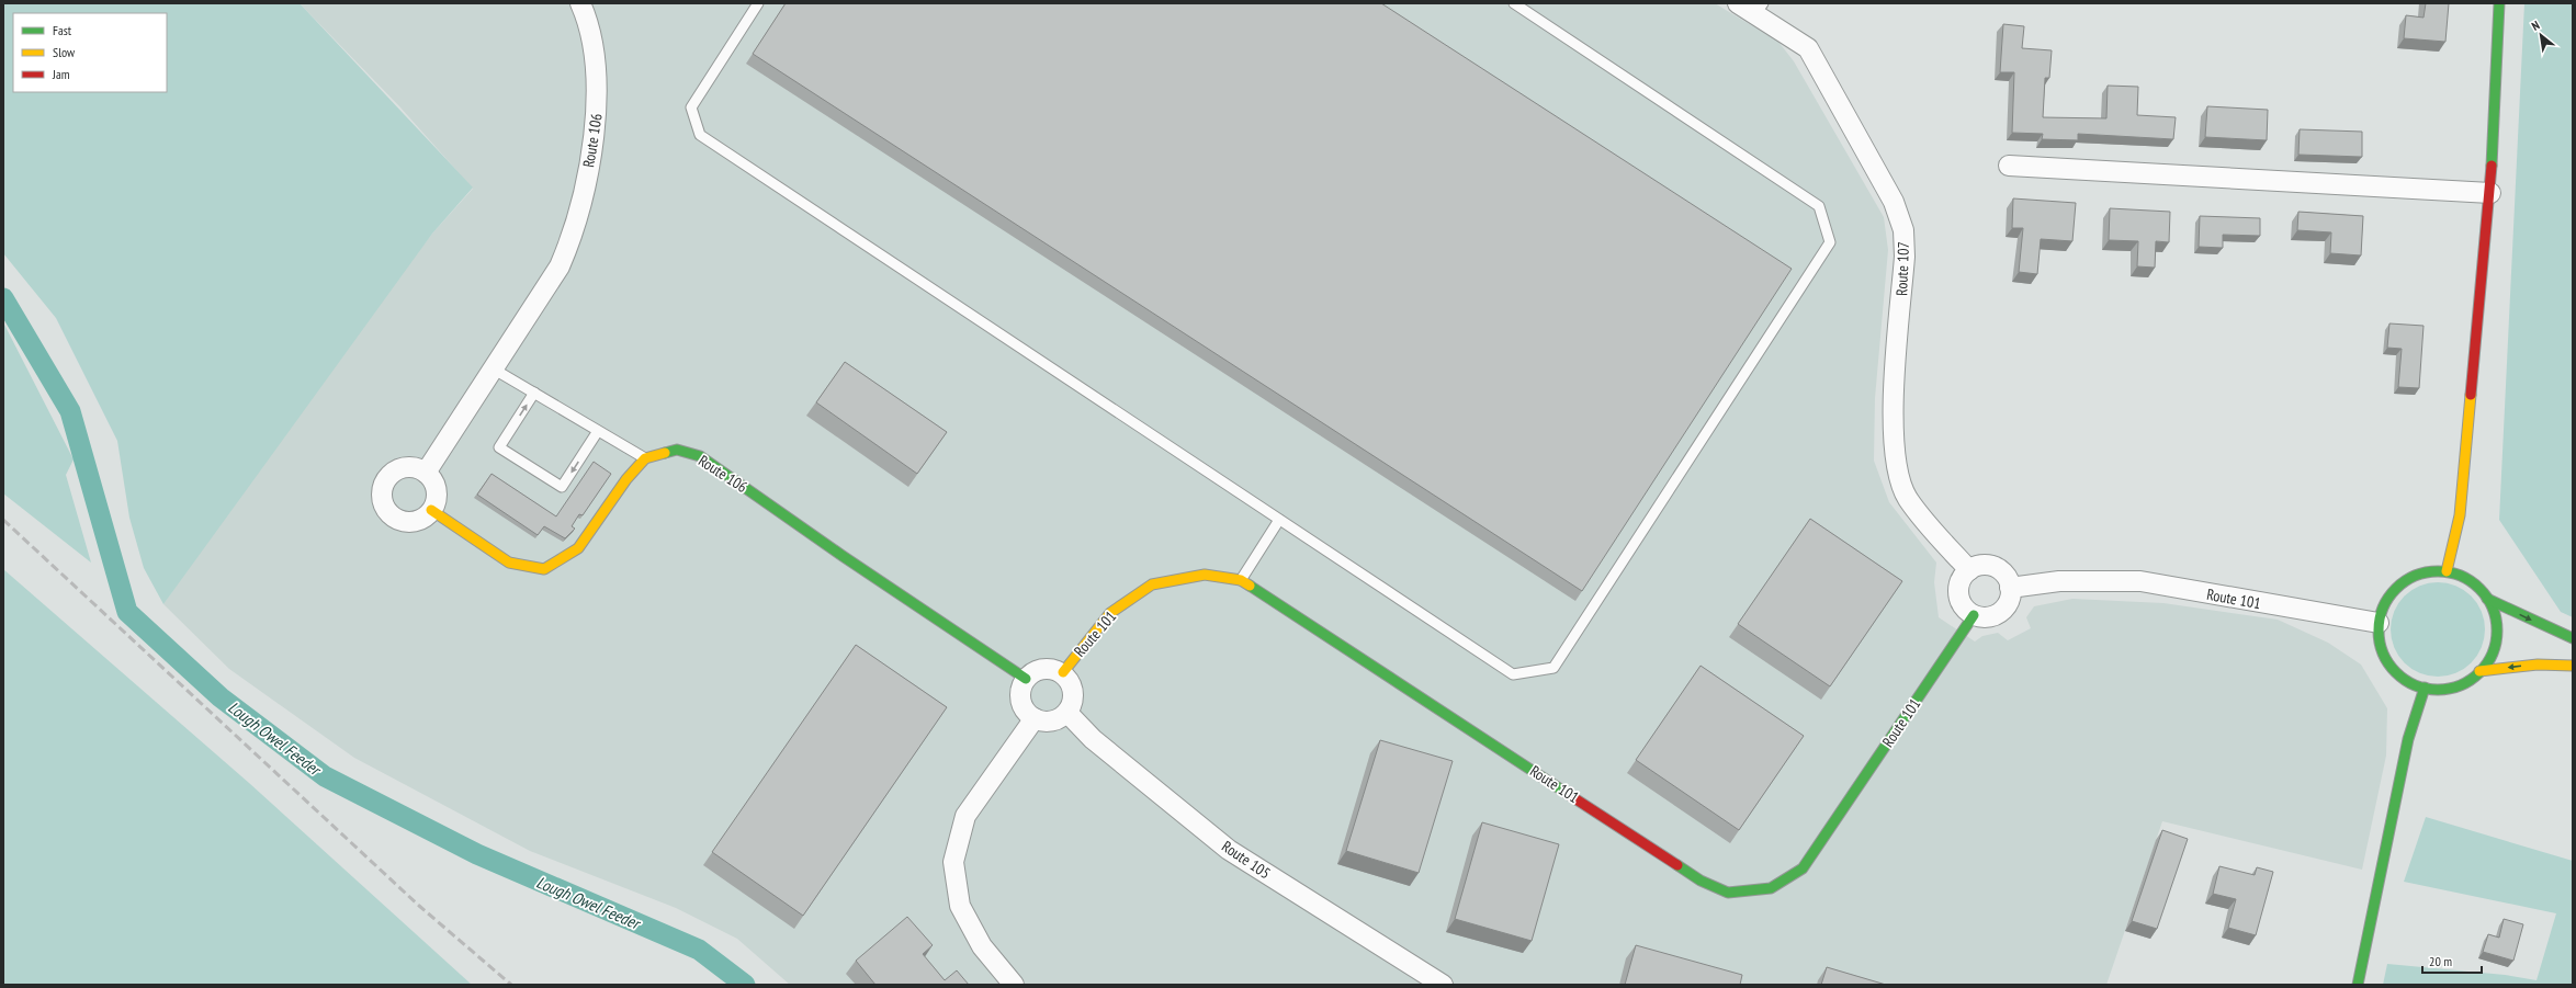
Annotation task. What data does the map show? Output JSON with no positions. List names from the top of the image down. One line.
{"streets":{"street":["Route 106","Route 107","Route 101","Route 105"]},"crossings":[["Route 106","Route 101"],["Route 106","Route 105"],["Route 107","Route 101"],["Route 101","Route 105"]],"water":["Lough Owel Feeder"],"legend":["Fast","Slow","Jam"],"scale_bar":"20 m","north":"top left"}
